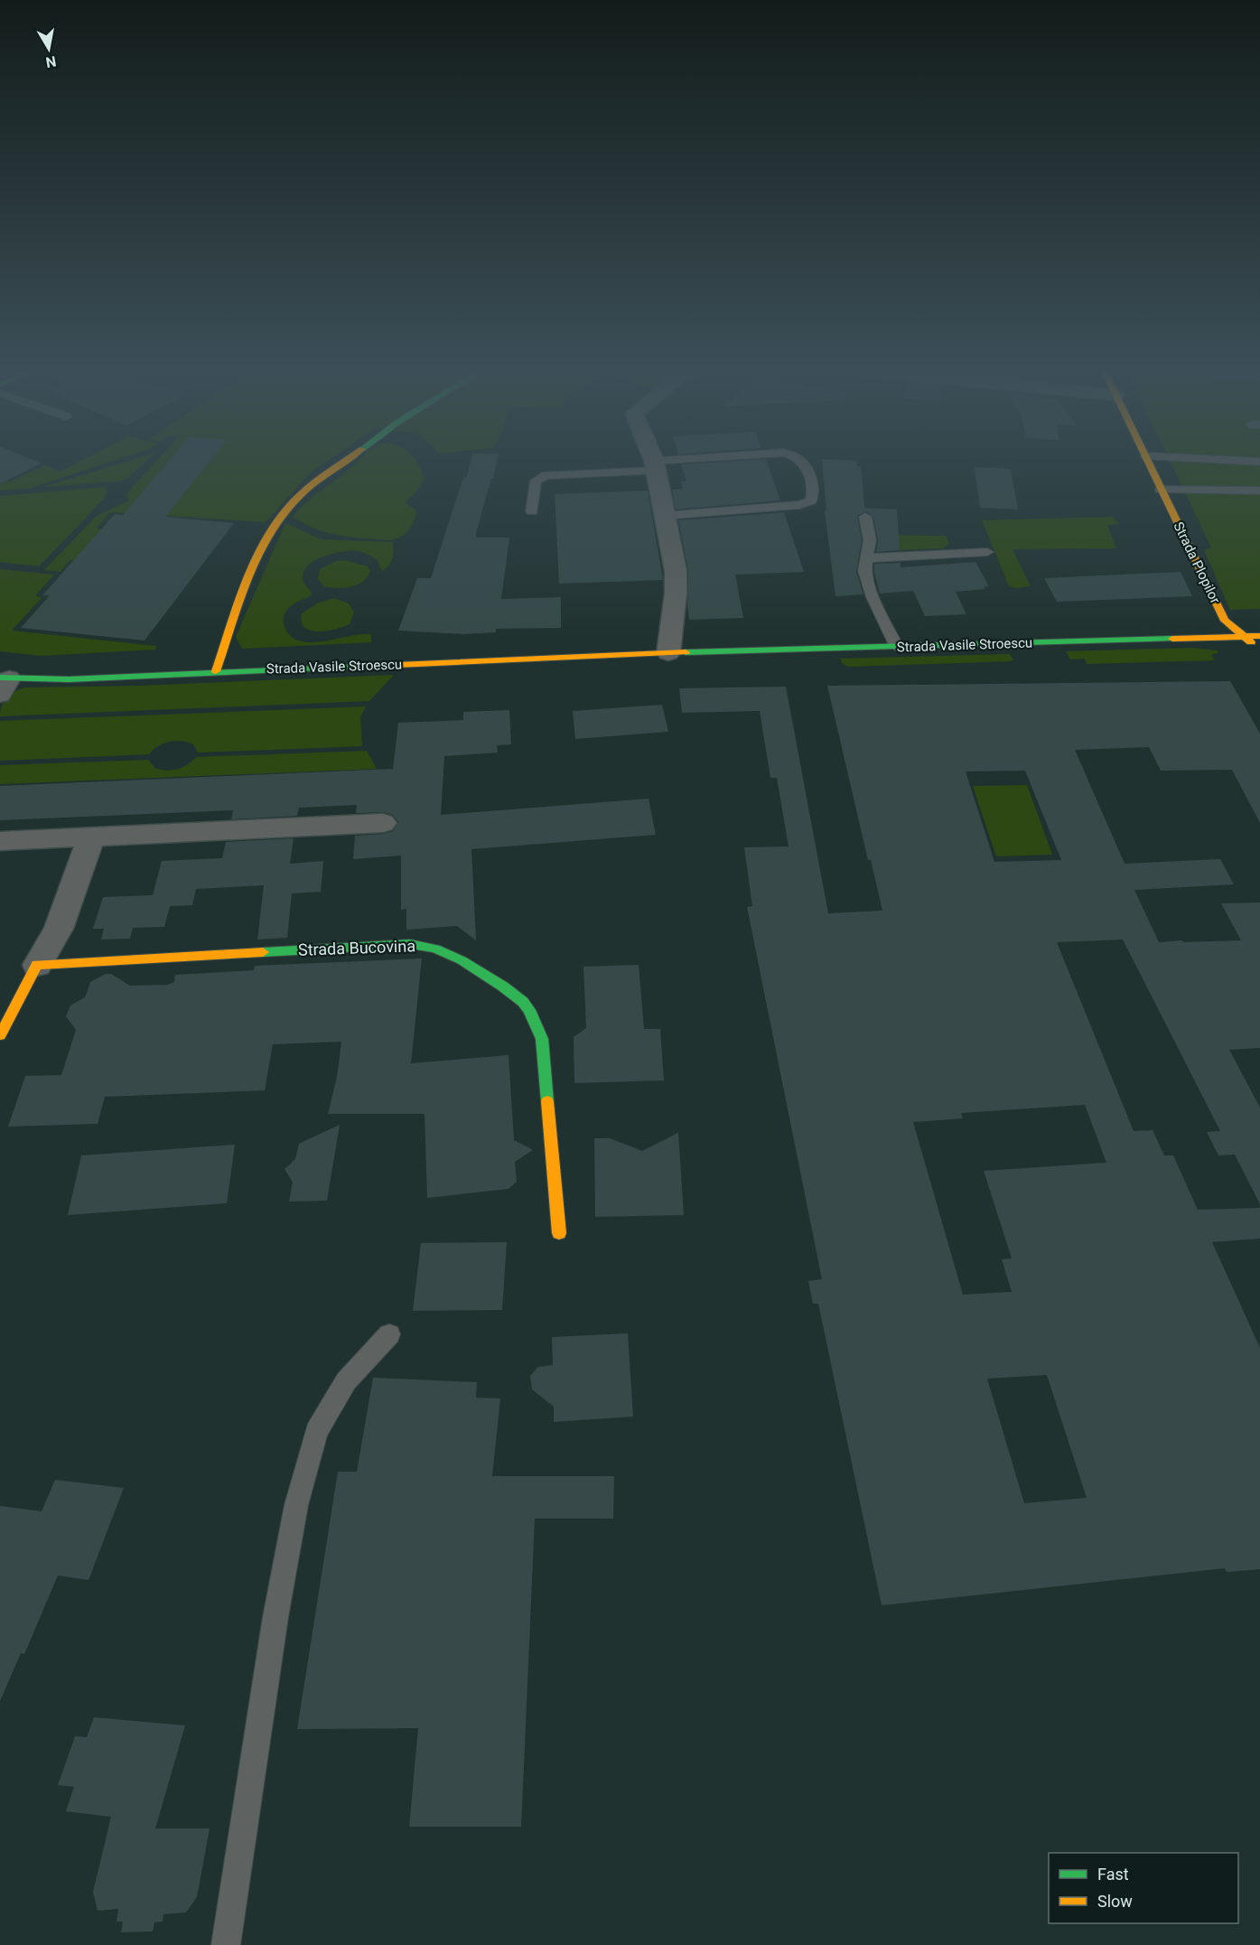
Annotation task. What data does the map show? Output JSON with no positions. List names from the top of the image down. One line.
{"streets":{"street":["Strada Plopilor","Strada Vasile Stroescu","Strada Bucovina"]},"crossings":[["Strada Plopilor","Strada Vasile Stroescu"]],"legend":["Fast","Slow"],"north":"bottom"}
